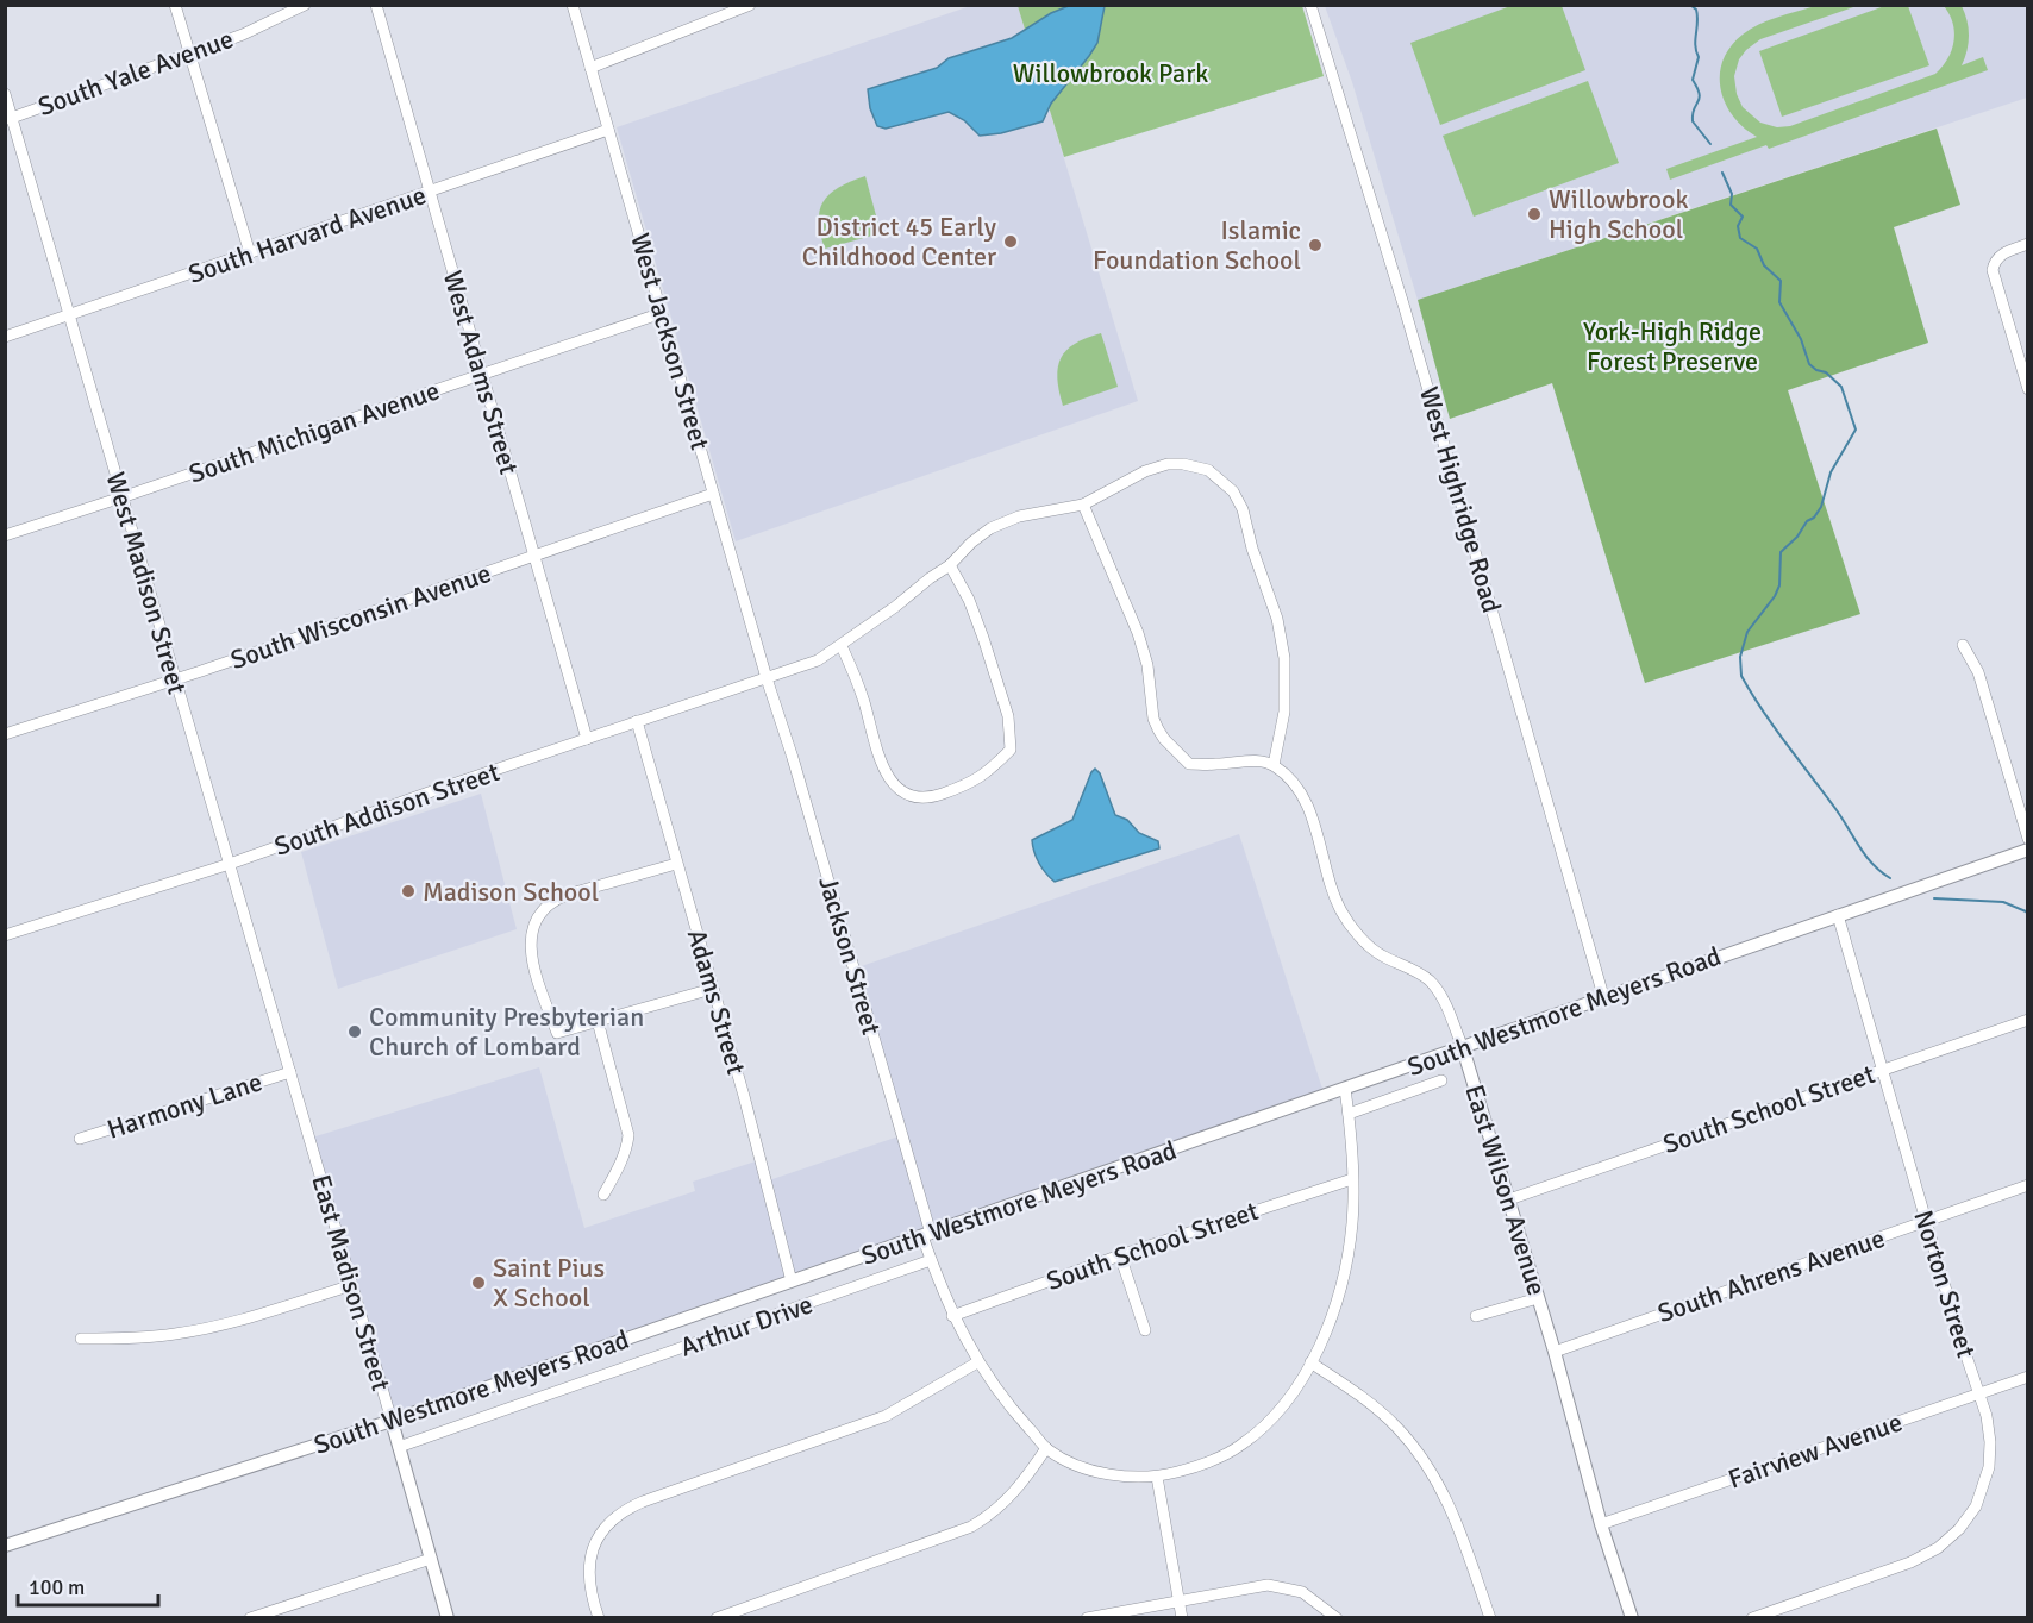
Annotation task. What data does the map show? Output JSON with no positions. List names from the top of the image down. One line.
{"streets":{"street":["South Yale Avenue","South Harvard Avenue","West Jackson Street","West Adams Street","South Michigan Avenue","West Highridge Road","West Madison Street","South Wisconsin Avenue","South Addison Street","Jackson Street","Adams Street","South Westmore Meyers Road","Harmony Lane","South School Street","East Wilson Avenue","South Ahrens Avenue","East Madison Street","Norton Street","Arthur Drive","Fairview Avenue"]},"crossings":[["South Yale Avenue","West Madison Street"],["South Harvard Avenue","West Jackson Street"],["South Harvard Avenue","West Adams Street"],["South Harvard Avenue","West Madison Street"],["West Jackson Street","South Michigan Avenue"],["West Jackson Street","South Wisconsin Avenue"],["West Jackson Street","South Addison Street"],["West Jackson Street","Jackson Street"],["West Adams Street","South Michigan Avenue"],["West Adams Street","South Wisconsin Avenue"],["West Adams Street","South Addison Street"],["South Michigan Avenue","West Madison Street"],["West Highridge Road","South Westmore Meyers Road"],["West Madison Street","South Wisconsin Avenue"],["West Madison Street","South Addison Street"],["West Madison Street","Harmony Lane"],["West Madison Street","East Madison Street"],["South Addison Street","Jackson Street"],["South Addison Street","Adams Street"],["South Addison Street","East Wilson Avenue"],["Jackson Street","South Westmore Meyers Road"],["Jackson Street","South School Street"],["Jackson Street","Arthur Drive"],["Adams Street","South Westmore Meyers Road"],["South Westmore Meyers Road","East Wilson Avenue"],["South Westmore Meyers Road","East Madison Street"],["South Westmore Meyers Road","Norton Street"],["Harmony Lane","East Madison Street"],["South School Street","East Wilson Avenue"],["South School Street","Norton Street"],["East Wilson Avenue","South Ahrens Avenue"],["East Wilson Avenue","Fairview Avenue"],["South Ahrens Avenue","Norton Street"],["East Madison Street","Arthur Drive"],["Norton Street","Fairview Avenue"]],"parks":["Willowbrook Park","York-High Ridge Forest Preserve"],"places":["Willowbrook High School","District 45 Early Childhood Center","Islamic Foundation School","Madison School","Community Presbyterian Church of Lombard","Saint Pius X School"],"scale_bar":"100 m"}
